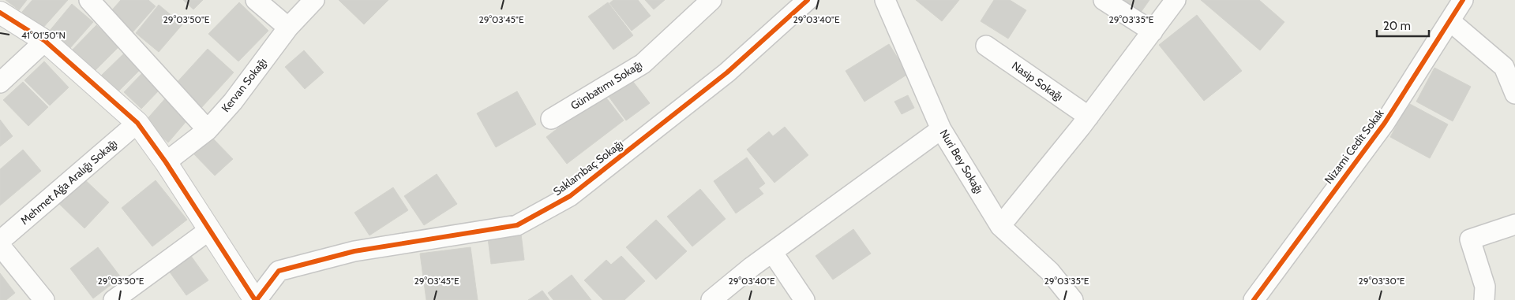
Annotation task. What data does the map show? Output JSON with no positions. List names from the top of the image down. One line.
{"streets":{"street":["Nasip Sokağı","Kervan Sokağı","Günbatımı Sokağı","Nizami Cedit Sokak","Nuri Bey Sokağı","Saklambaç Sokağı","Mehmet Ağa Aralığı Sokağı"]},"scale_bar":"20 m","coordinates":["29°03'50\"E","29°03'45\"E","29°03'40\"E","29°03'35\"E","41°01'50\"N","29°03'30\"E"]}
